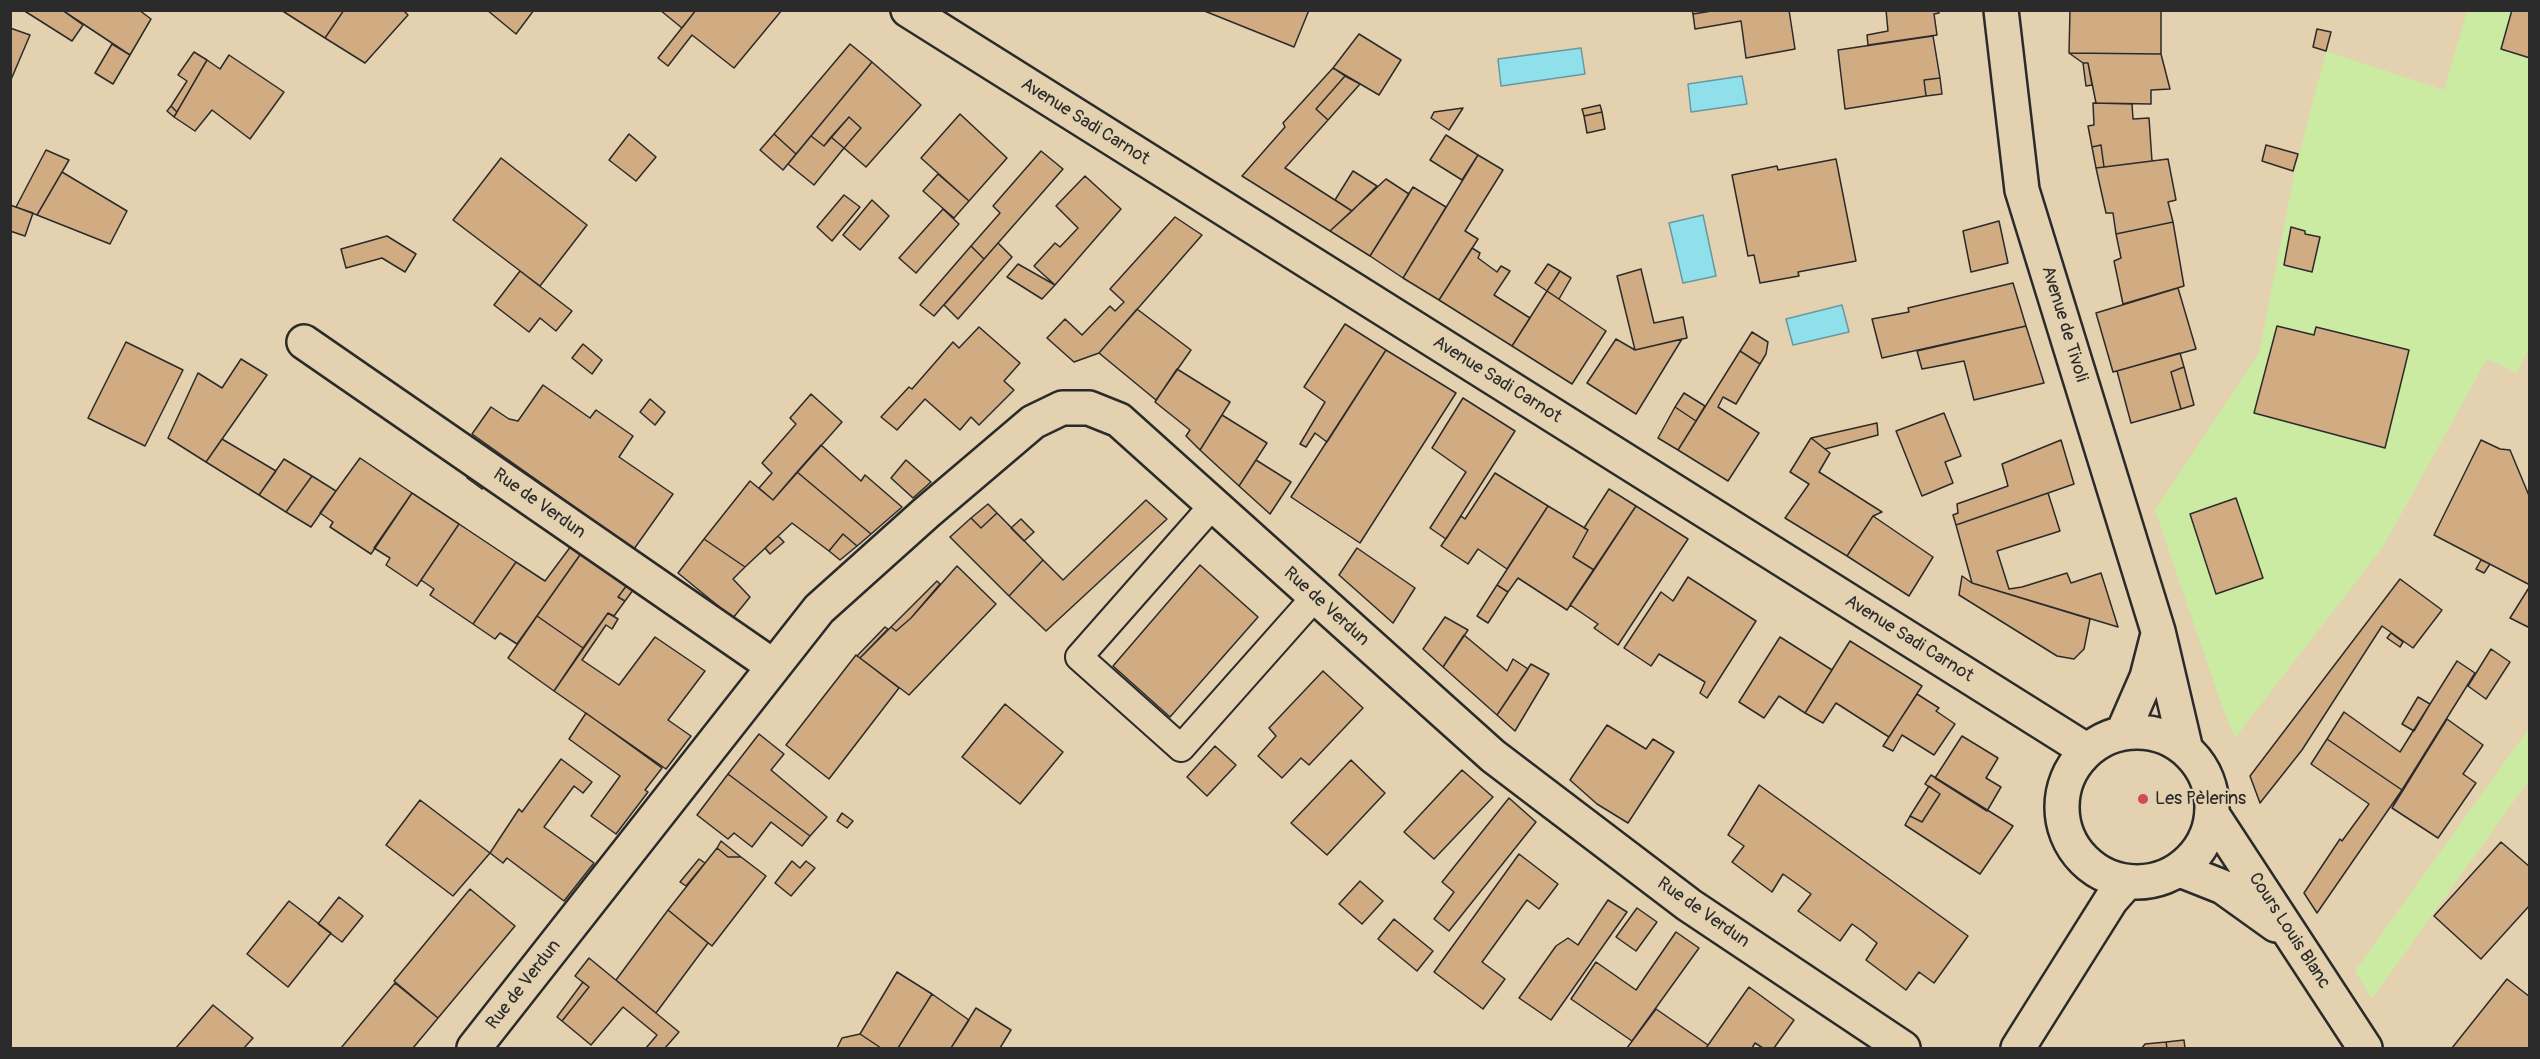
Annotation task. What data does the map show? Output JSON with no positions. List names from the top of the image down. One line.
{"streets":{"street":["Avenue Sadi Carnot","Avenue de Tivoli","Rue de Verdun","Cours Louis Blanc"]},"crossings":[["Avenue Sadi Carnot","Avenue de Tivoli"],["Avenue Sadi Carnot","Cours Louis Blanc"],["Avenue de Tivoli","Cours Louis Blanc"]],"places":["Les Pèlerins"]}
